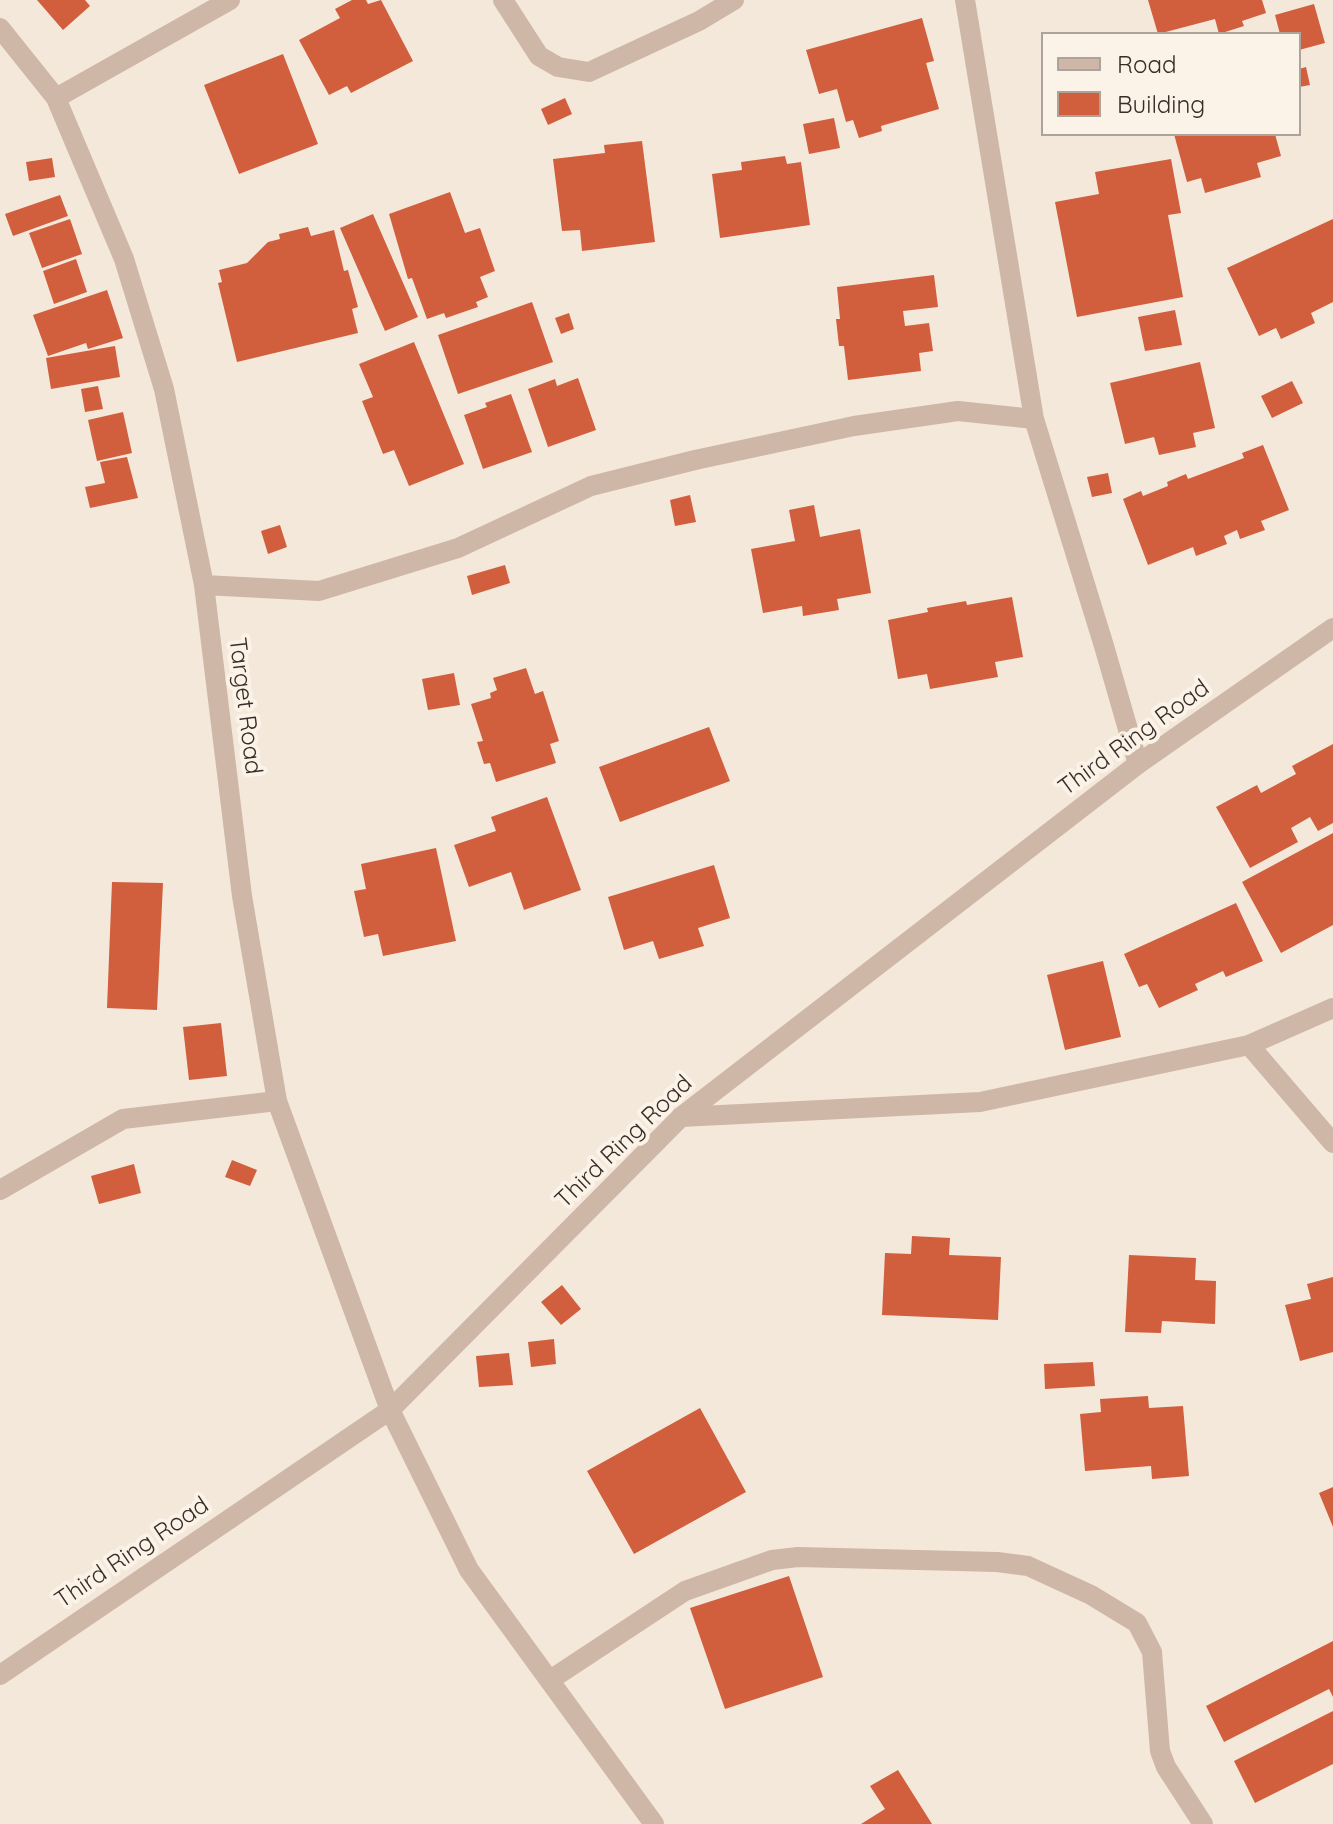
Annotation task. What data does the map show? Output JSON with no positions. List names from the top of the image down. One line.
{"streets":{"street":["Target Road","Third Ring Road"]},"crossings":[["Target Road","Third Ring Road"]],"legend":["Road","Building"]}
